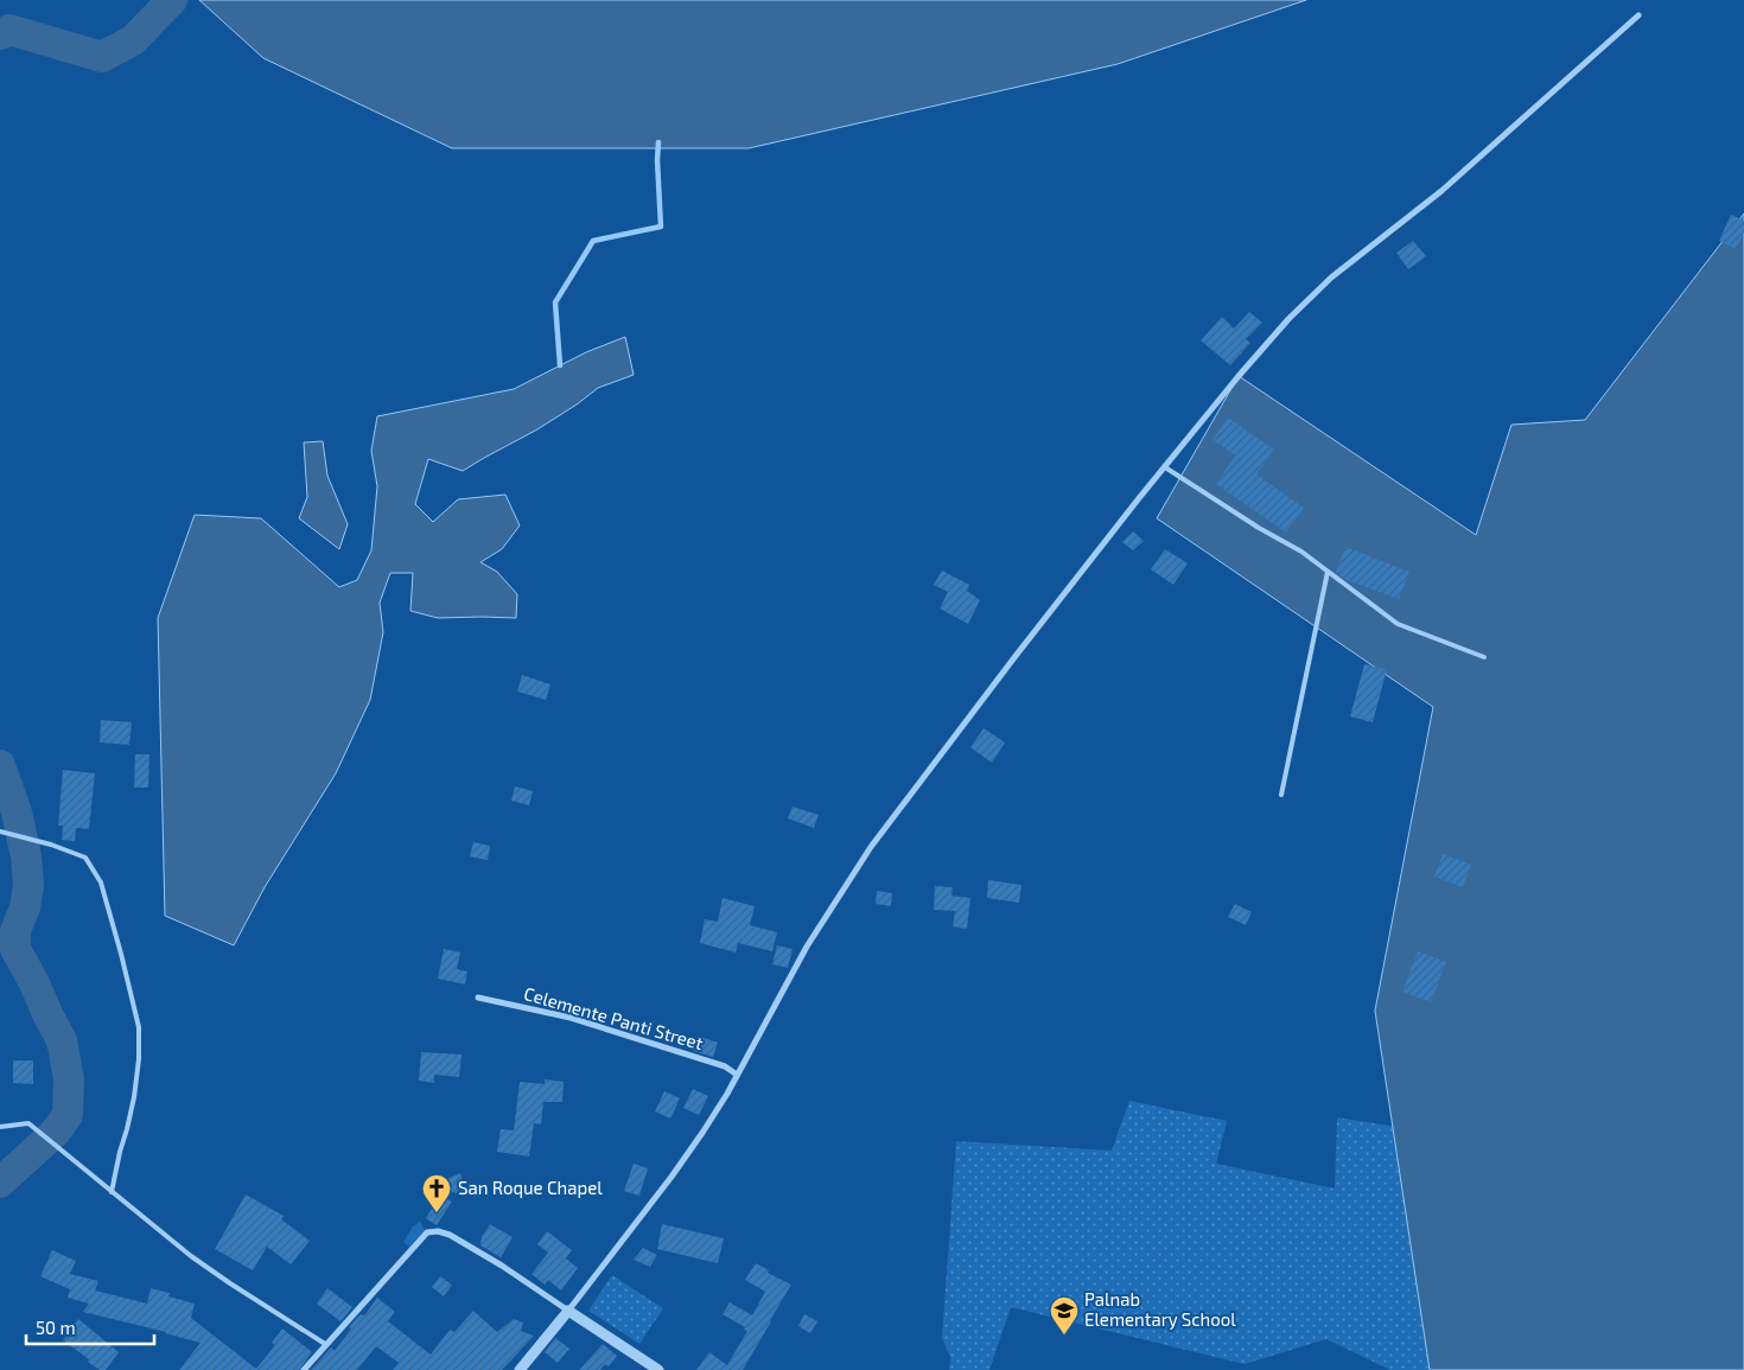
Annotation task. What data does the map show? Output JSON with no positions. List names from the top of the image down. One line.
{"streets":{"street":["Celemente Panti Street"]},"places":{"church":["San Roque Chapel"],"school or university":["Palnab Elementary School"]},"scale_bar":"50 m"}
